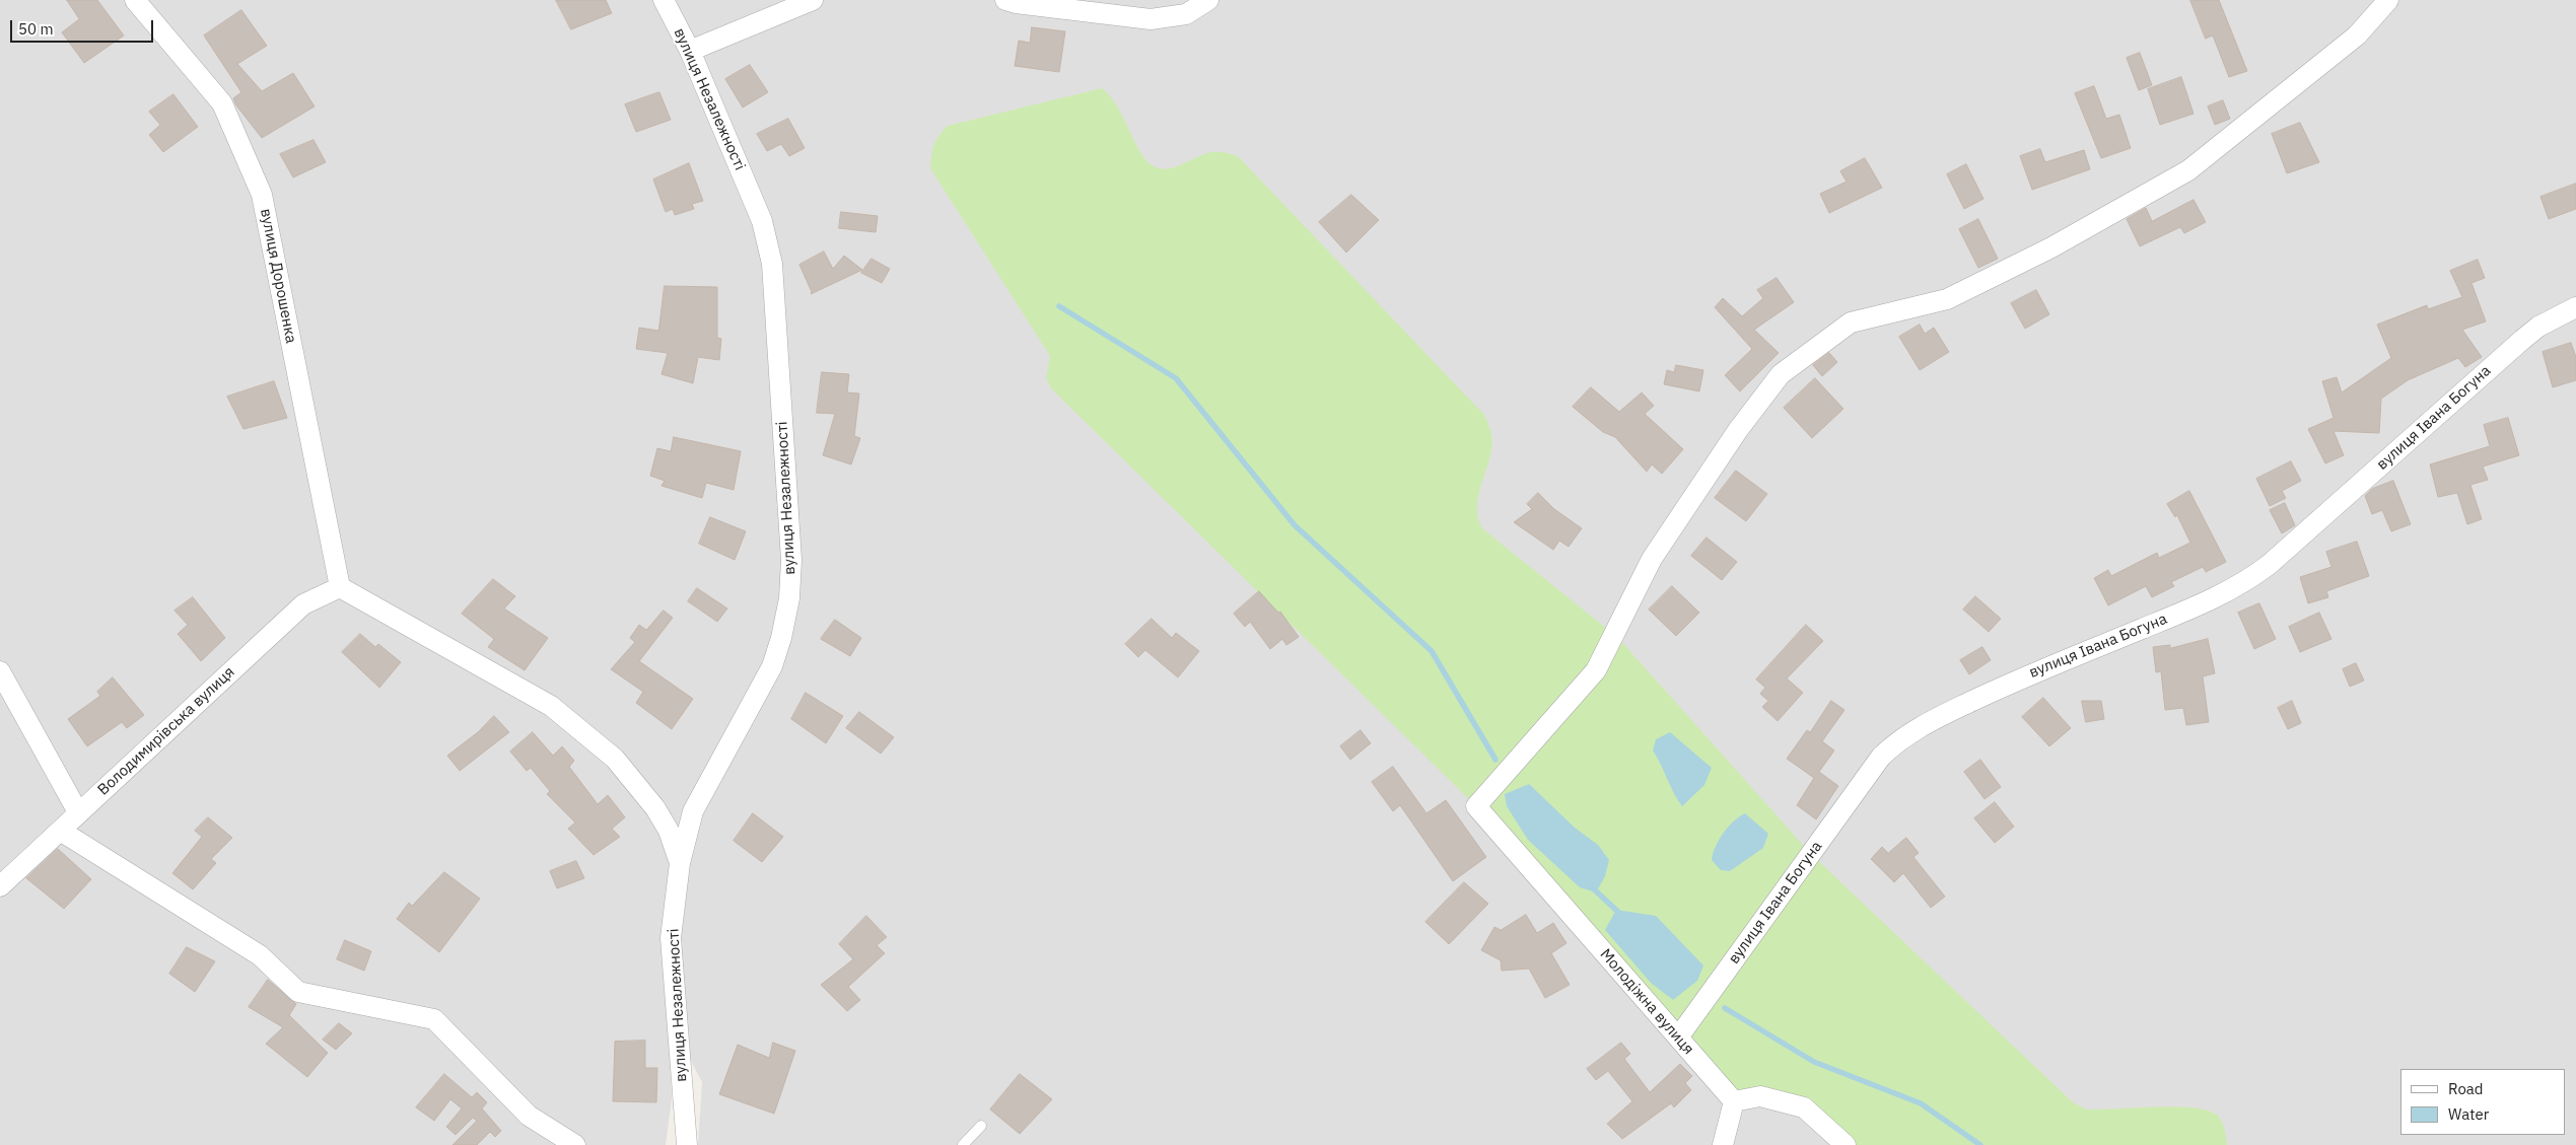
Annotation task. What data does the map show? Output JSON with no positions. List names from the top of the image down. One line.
{"streets":{"street":["вулиця Незалежності","вулиця Дорошенка","вулиця Івана Богуна","Володимирівська вулиця","Молодіжна вулиця"]},"crossings":[["вулиця Дорошенка","Володимирівська вулиця"],["вулиця Івана Богуна","Молодіжна вулиця"]],"legend":["Road","Water"],"scale_bar":"50 m"}
